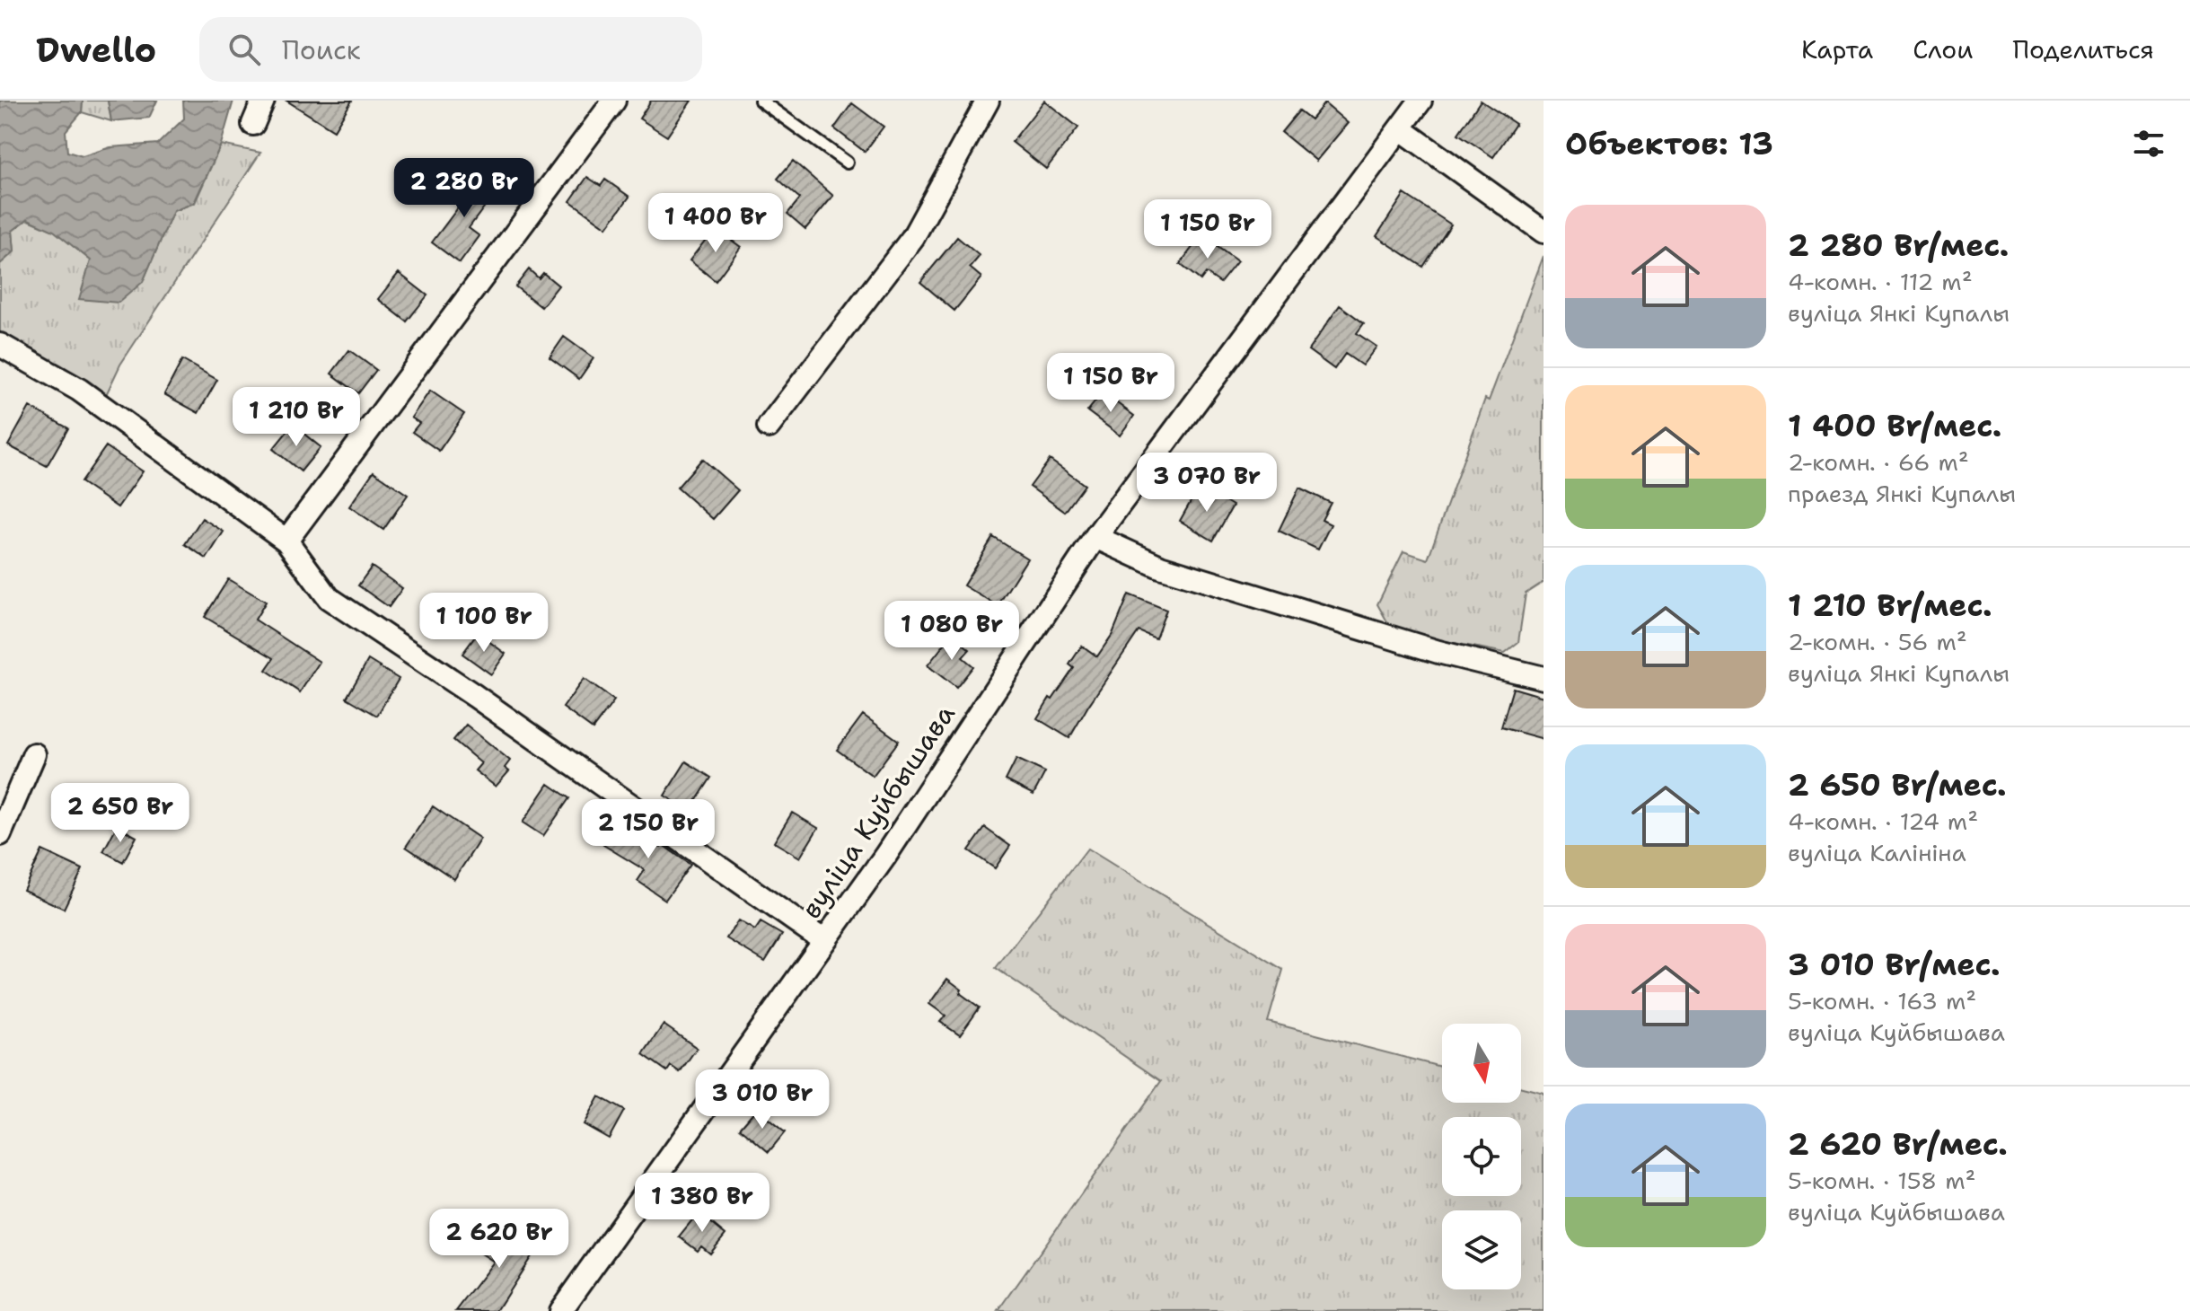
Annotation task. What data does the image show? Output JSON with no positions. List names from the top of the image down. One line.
{"streets":{"street":["вуліца Куйбышава"]},"north":"bottom","page":{"header":"Dwello","search":"Поиск","nav":["Карта","Слои","Поделиться"],"heading":"Объектов: 13","price":["2 280 Br","1 400 Br","1 150 Br","1 150 Br","1 210 Br","3 070 Br","1 100 Br","1 080 Br","2 650 Br","2 150 Br","3 010 Br","1 380 Br","2 620 Br"],"list":[{"name":"2 280 Br/мес.","note":"4-комн. · 112 m² · вуліца Янкі Купалы"},{"name":"1 400 Br/мес.","note":"2-комн. · 66 m² · праезд Янкі Купалы"},{"name":"1 210 Br/мес.","note":"2-комн. · 56 m² · вуліца Янкі Купалы"},{"name":"2 650 Br/мес.","note":"4-комн. · 124 m² · вуліца Калініна"},{"name":"3 010 Br/мес.","note":"5-комн. · 163 m² · вуліца Куйбышава"},{"name":"2 620 Br/мес.","note":"5-комн. · 158 m² · вуліца Куйбышава"}]}}
